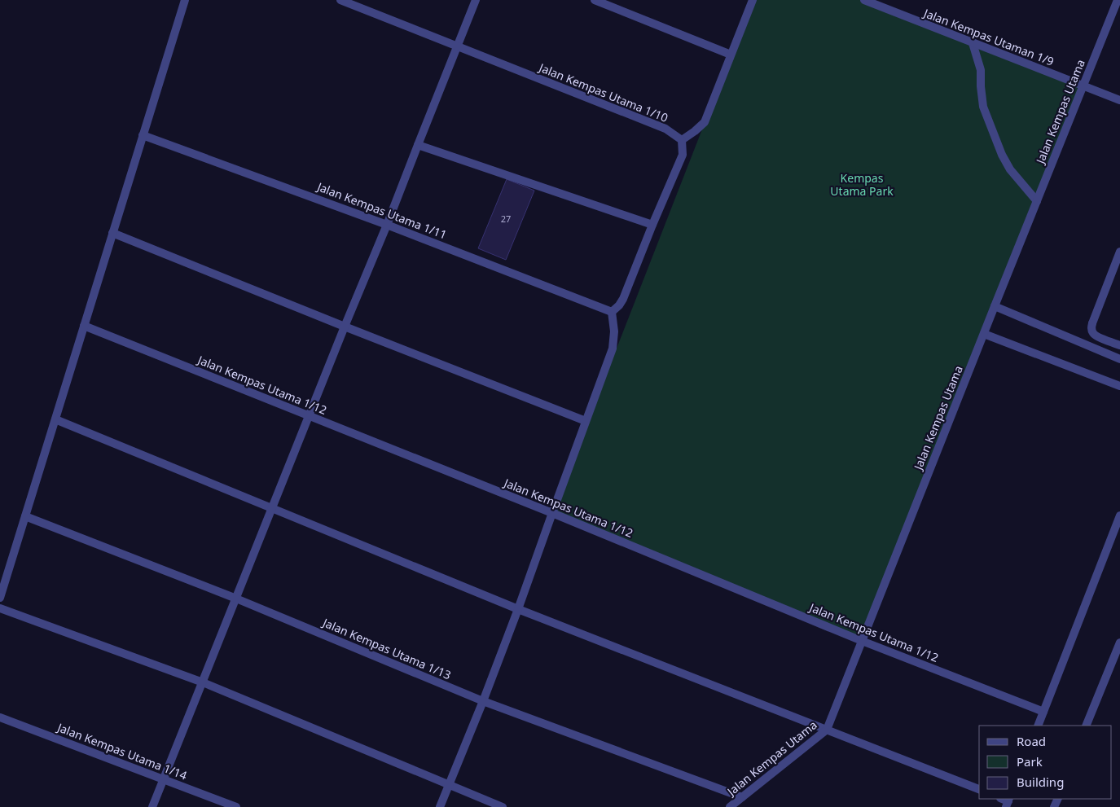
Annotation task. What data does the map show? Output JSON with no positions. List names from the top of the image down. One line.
{"streets":{"street":["Jalan Kempas Utaman 1/9","Jalan Kempas Utama 1/10","Jalan Kempas Utama","Jalan Kempas Utama 1/11","Jalan Kempas Utama 1/12","Jalan Kempas Utama 1/13","Jalan Kempas Utama 1/14"]},"crossings":[["Jalan Kempas Utaman 1/9","Jalan Kempas Utama"],["Jalan Kempas Utama","Jalan Kempas Utama 1/12"],["Jalan Kempas Utama","Jalan Kempas Utama 1/13"]],"parks":["Kempas Utama Park"],"house_numbers":["27"],"legend":["Road","Park","Building"]}
